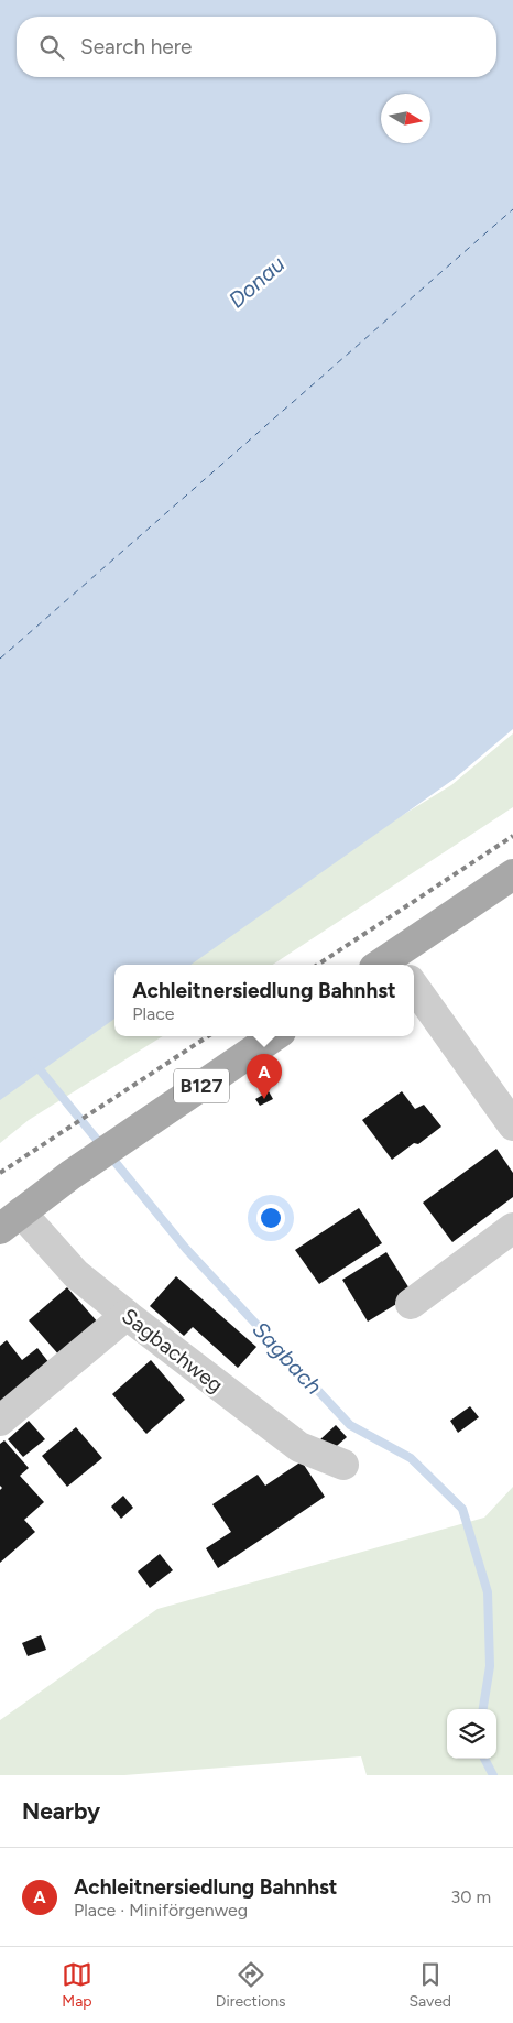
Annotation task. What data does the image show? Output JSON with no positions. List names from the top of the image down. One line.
{"streets":{"main road":["B127"],"street":["Sagbachweg"]},"crossings":[["B127","Sagbachweg"]],"water":["Donau","Sagbach"],"north":"right","page":{"search":"Search here","popup":["Achleitnersiedlung Bahnhst","Place"],"pins":"A","heading":"Nearby","list":[{"mark":"A","name":"Achleitnersiedlung Bahnhst","note":"Place · Miniförgenweg","value":"30 m"}],"nav":["Map","Directions","Saved"]}}
